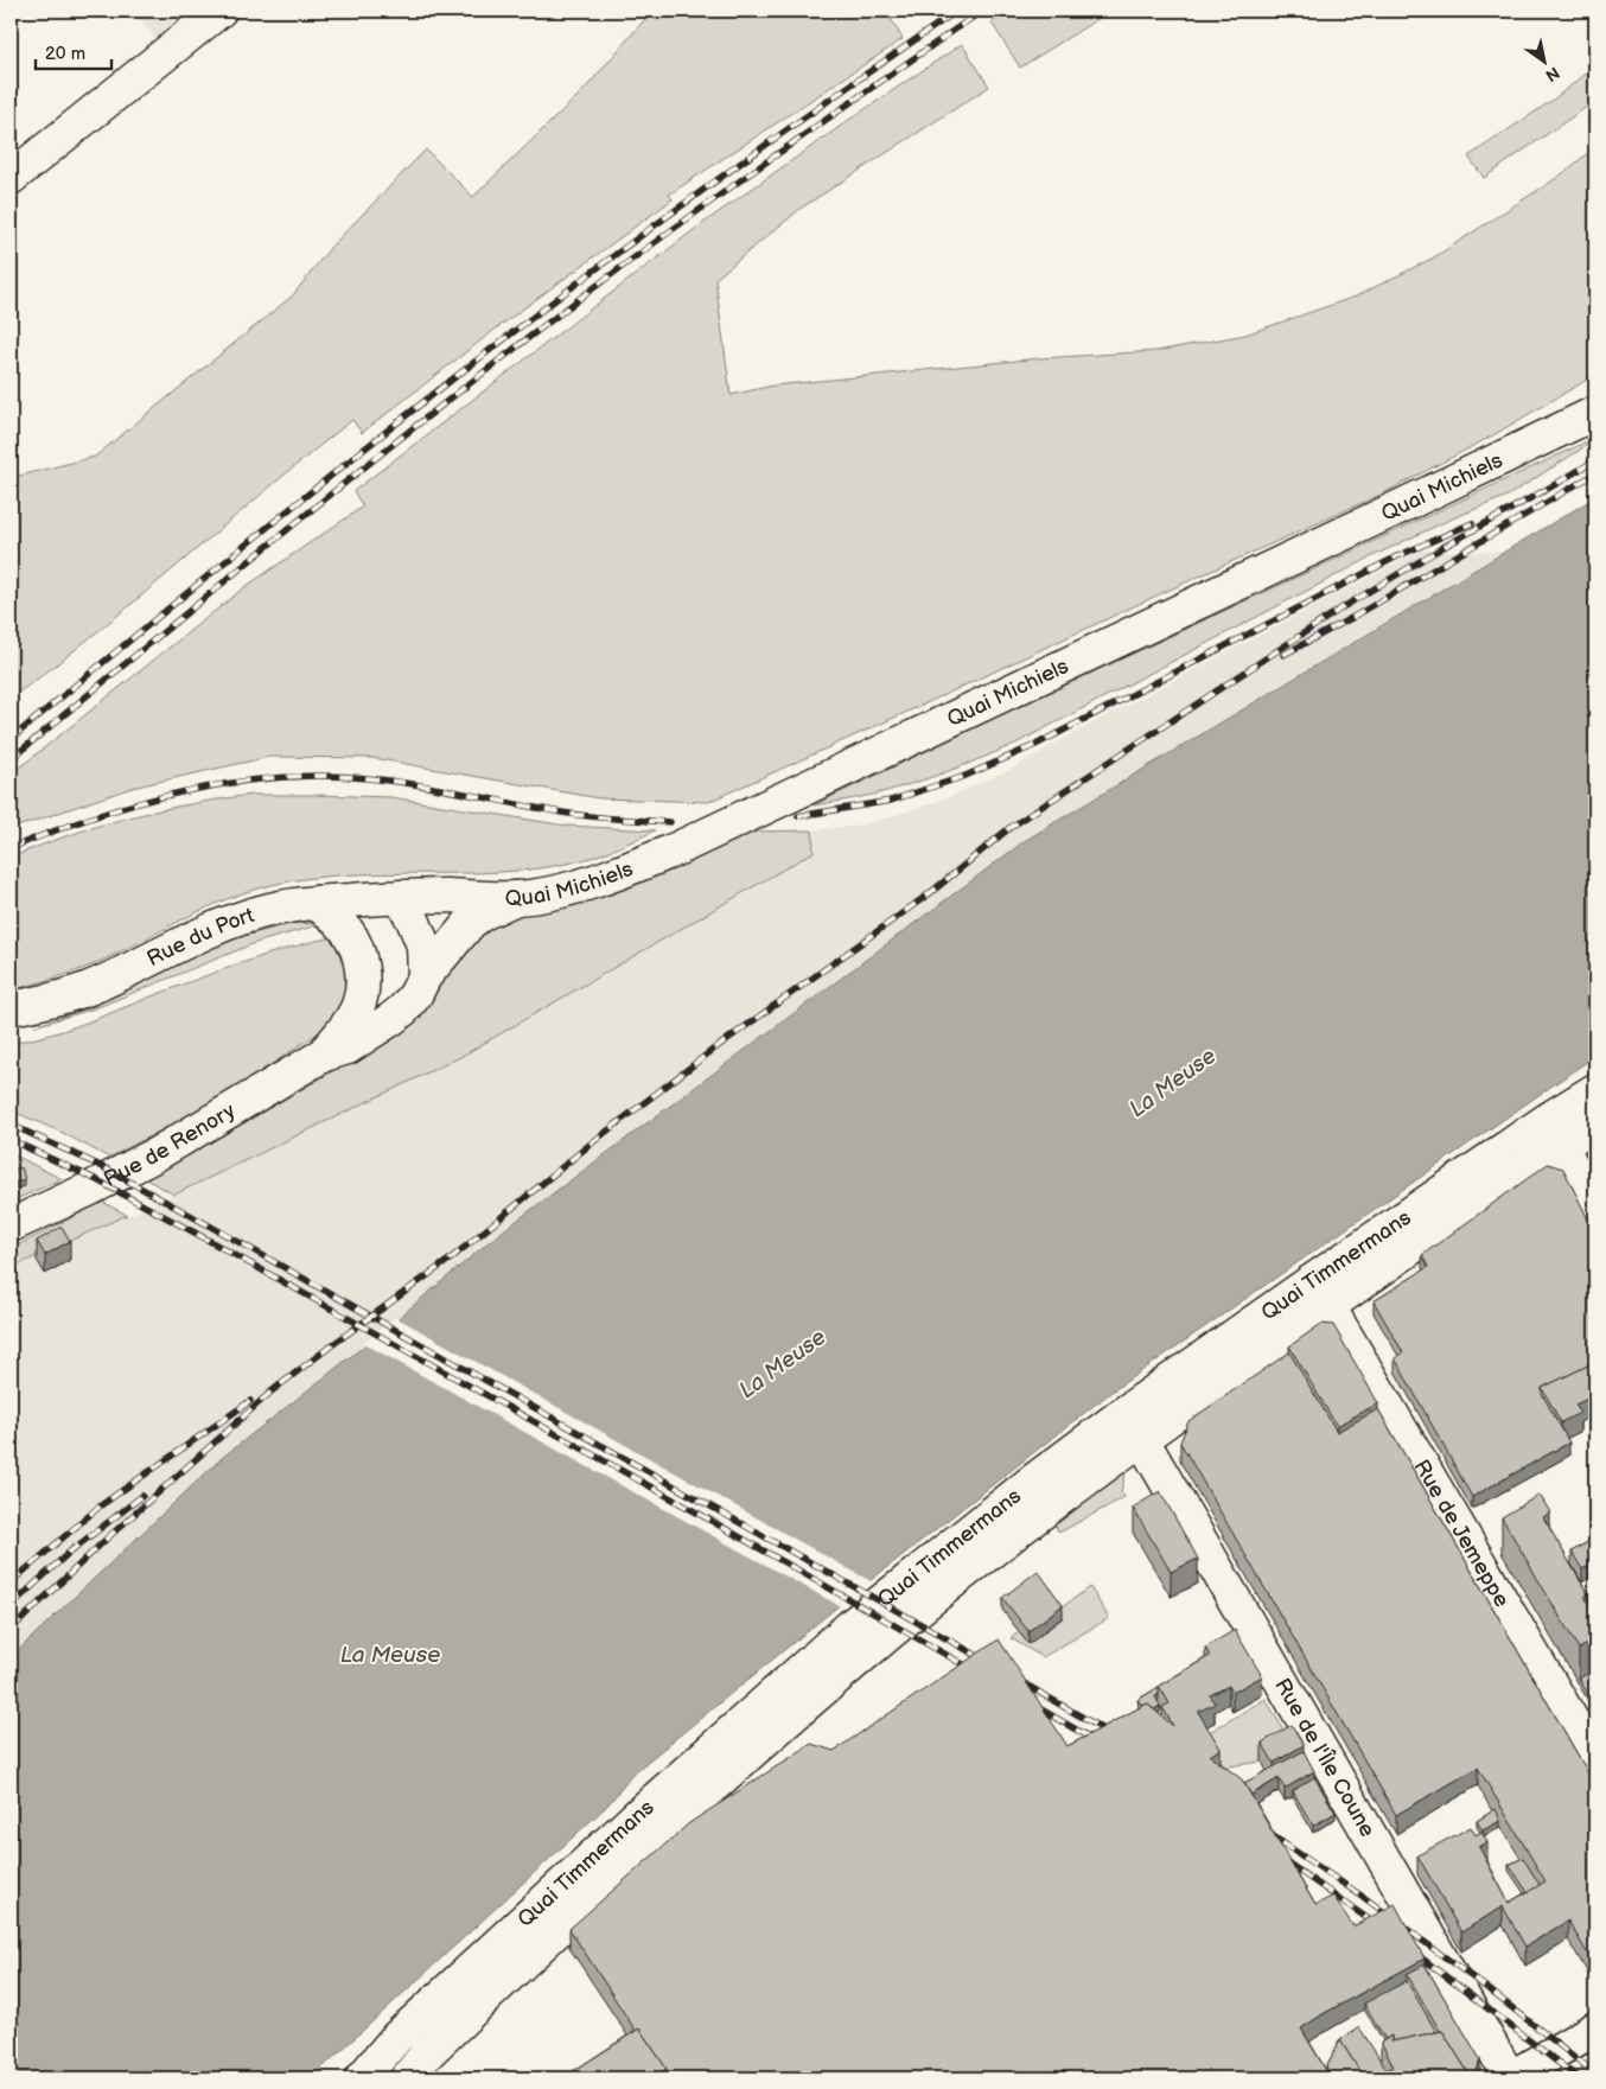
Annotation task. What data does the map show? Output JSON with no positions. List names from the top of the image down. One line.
{"streets":{"main road":["Quai Michiels","Rue du Port","Rue de Renory","Quai Timmermans","Rue de Jemeppe","Rue de l'Île Coune"]},"crossings":[["Quai Michiels","Rue du Port"],["Quai Michiels","Rue de Renory"],["Rue du Port","Rue de Renory"],["Quai Timmermans","Rue de Jemeppe"],["Quai Timmermans","Rue de l'Île Coune"]],"water":["La Meuse"],"scale_bar":"20 m","north":"bottom right"}
